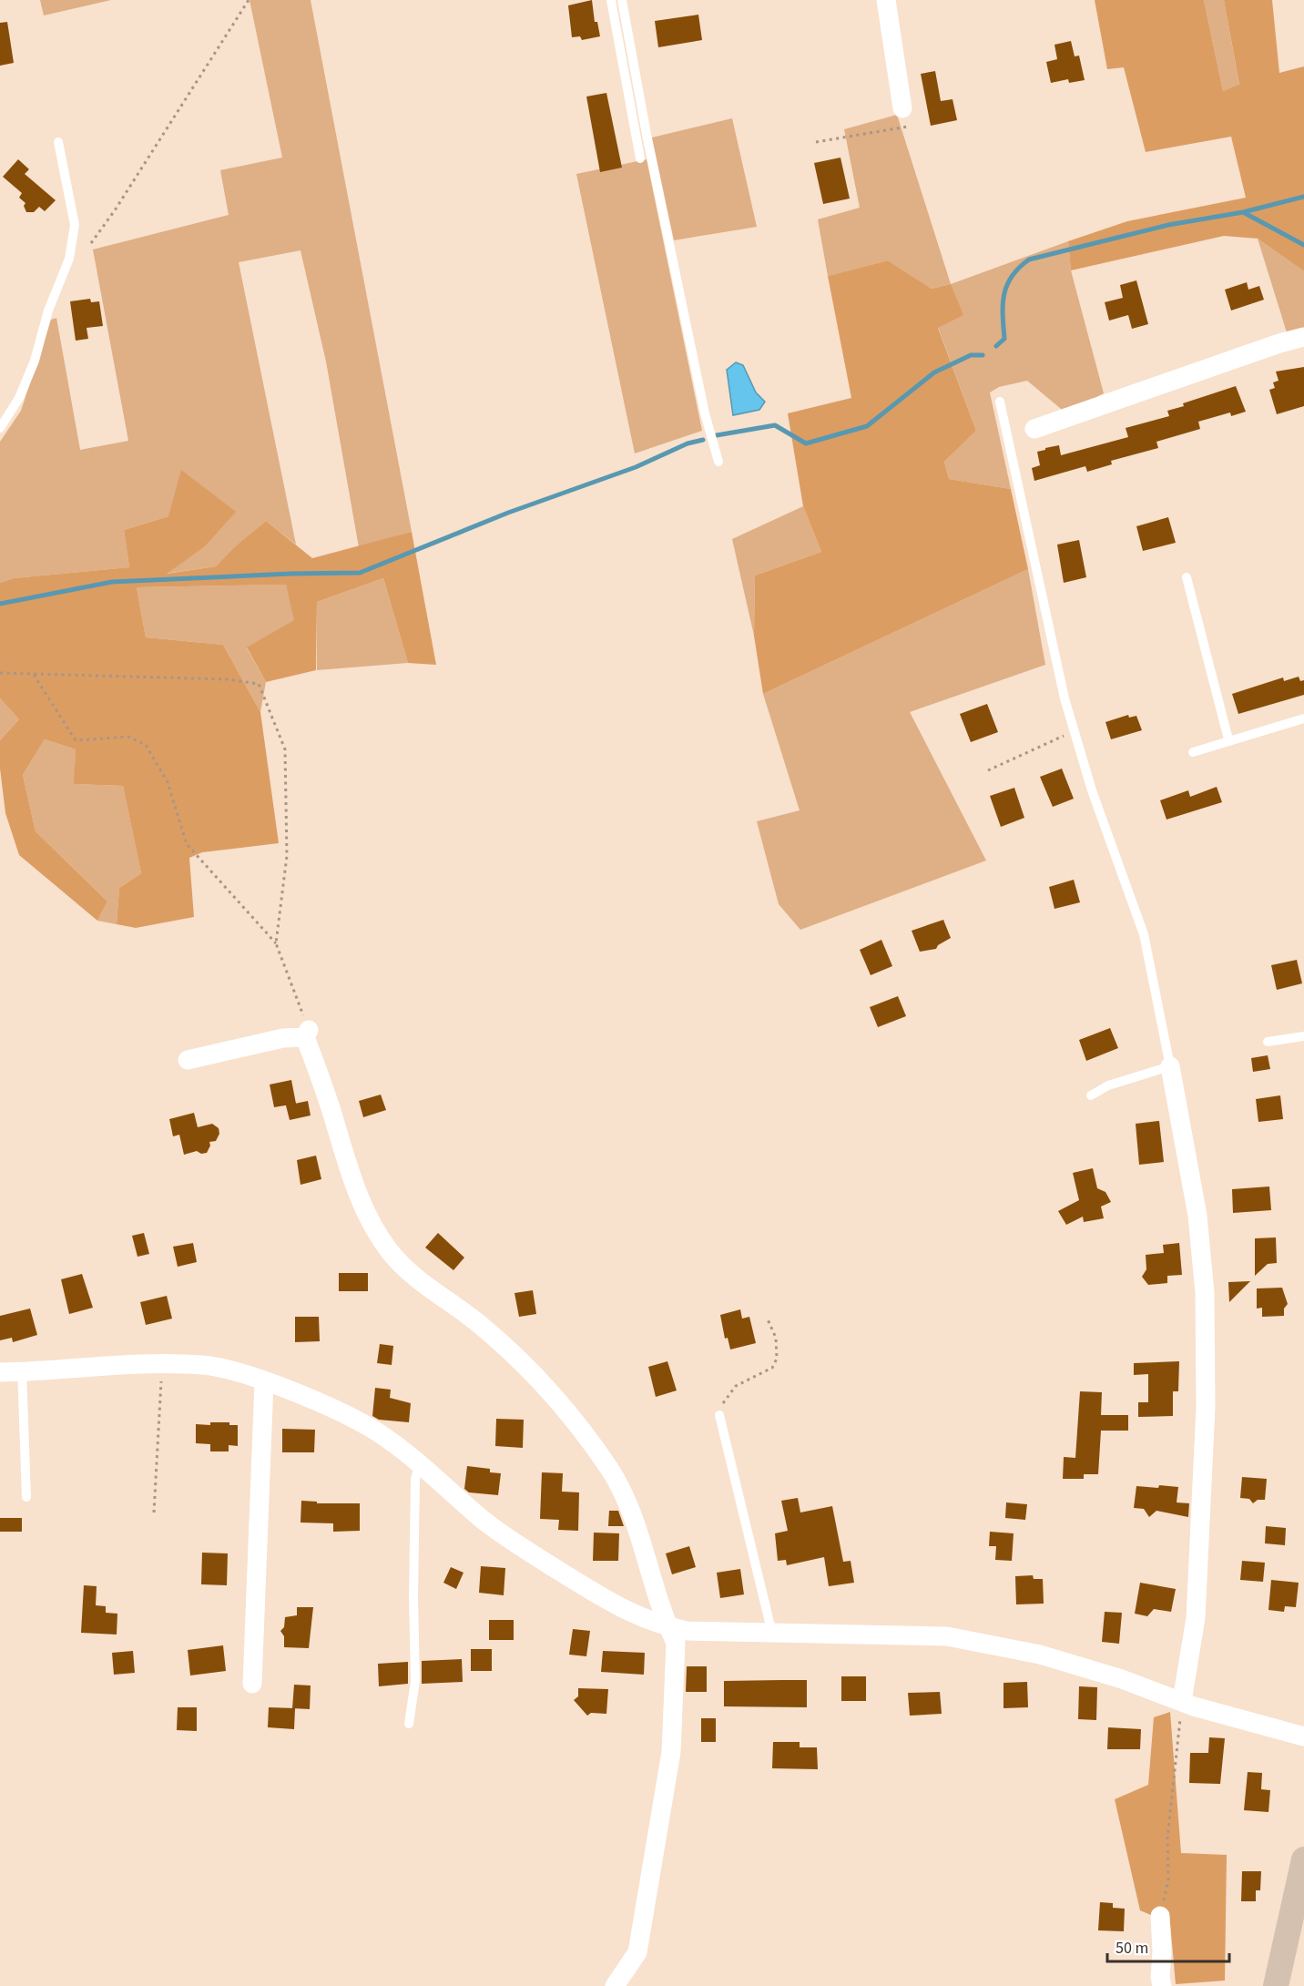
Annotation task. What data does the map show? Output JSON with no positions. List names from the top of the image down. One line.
{"scale_bar":"50 m"}
